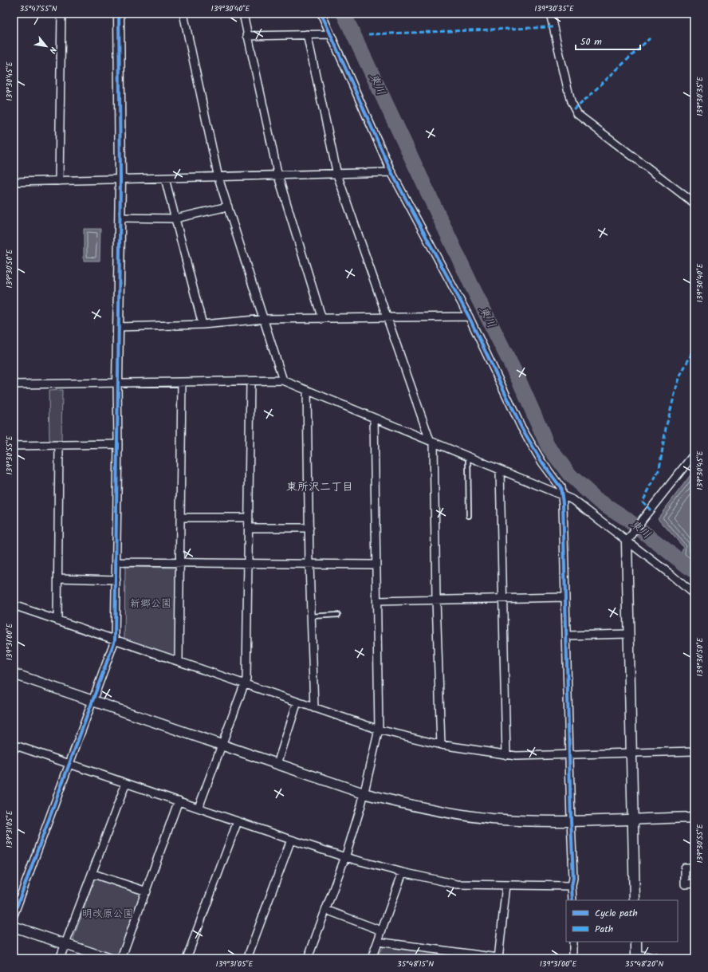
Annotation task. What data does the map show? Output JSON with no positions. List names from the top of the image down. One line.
{"districts":["東所沢二丁目"],"water":["東川"],"parks":["新郷公園","明改原公園"],"legend":["Cycle path","Path"],"scale_bar":"50 m","north":"bottom right","coordinates":["35°47'55\"N","139°30'40\"E","139°30'35\"E","139°30'45\"E","139°30'50\"E","139°30'55\"E","139°31'00\"E","139°31'05\"E","35°48'15\"N","35°48'20\"N"]}
